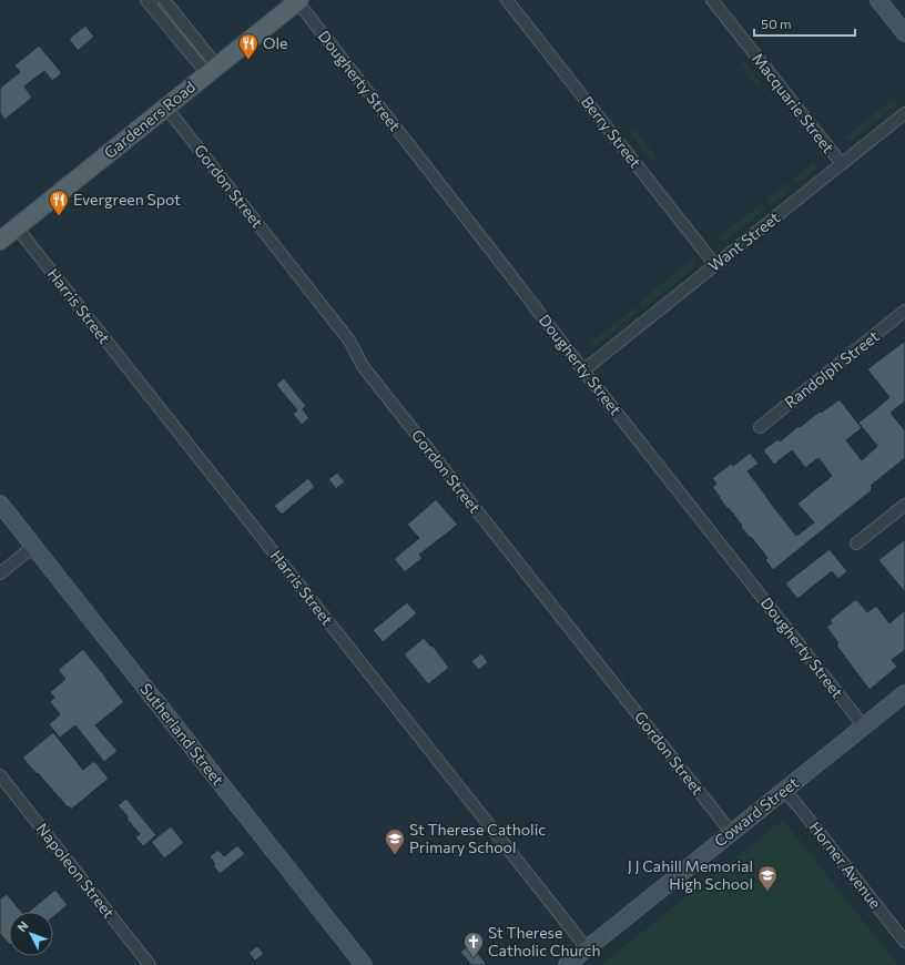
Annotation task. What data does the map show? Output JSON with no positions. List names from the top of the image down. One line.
{"streets":{"main road":["Gardeners Road"],"street":["Dougherty Street","Macquarie Street","Berry Street","Gordon Street","Want Street","Harris Street","Randolph Street","Sutherland Street","Coward Street","Horner Avenue","Napoleon Street"]},"crossings":[["Dougherty Street","Gardeners Road"],["Dougherty Street","Want Street"],["Dougherty Street","Coward Street"],["Macquarie Street","Want Street"],["Gardeners Road","Gordon Street"],["Gardeners Road","Harris Street"],["Berry Street","Want Street"],["Gordon Street","Coward Street"],["Harris Street","Coward Street"],["Coward Street","Horner Avenue"]],"places":{"restaurant":["Ole","Evergreen Spot"],"school or university":["St Therese Catholic Primary School","J J Cahill Memorial High School"],"church":["St Therese Catholic Church"]},"scale_bar":"50 m","north":"top left"}
